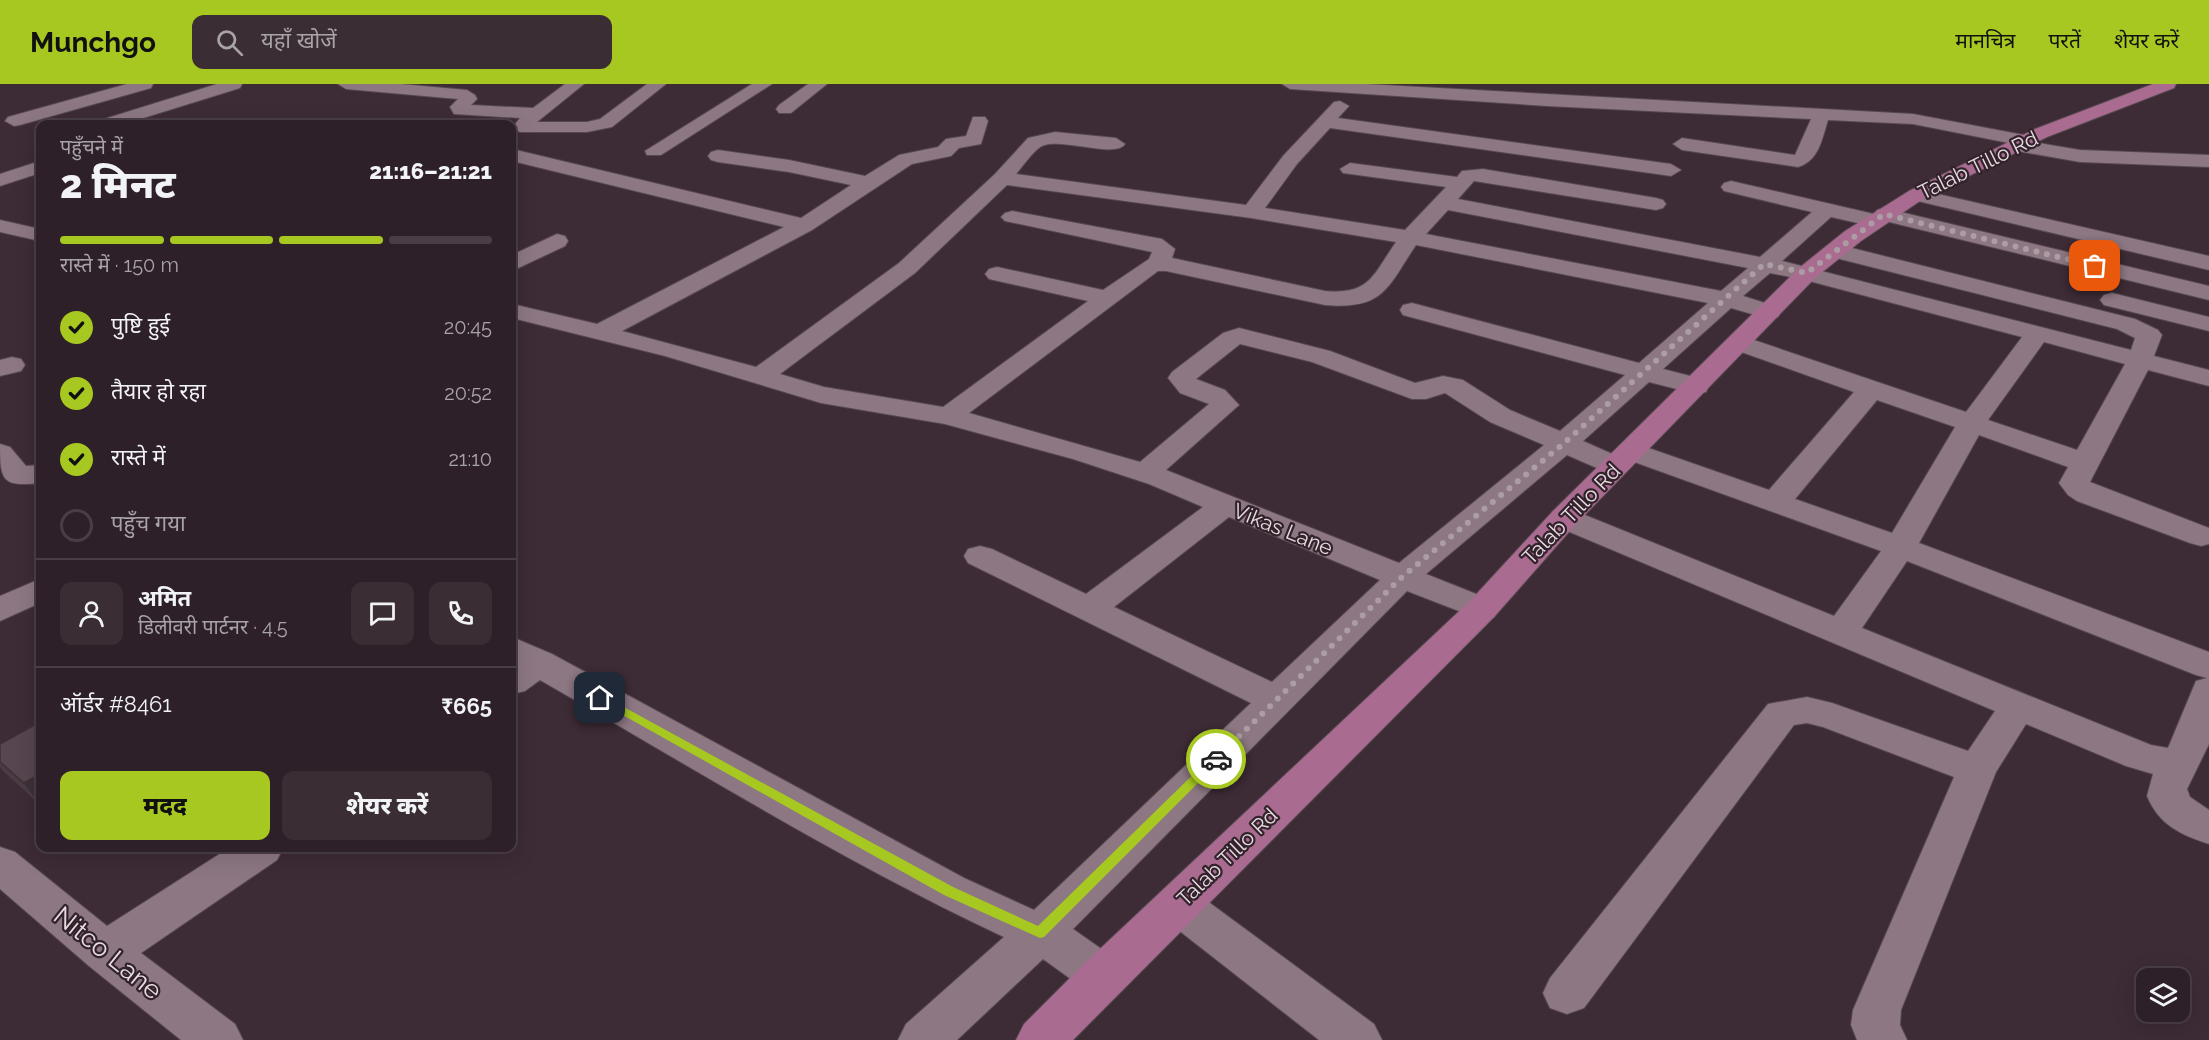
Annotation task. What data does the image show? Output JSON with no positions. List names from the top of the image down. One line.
{"streets":{"main road":["Talab Tillo Rd"],"street":["Vikas Lane","Nitco Lane"]},"crossings":[["Talab Tillo Rd","Vikas Lane"]],"page":{"header":"Munchgo","search":"यहाँ खोजें","nav":["मानचित्र","परतें","शेयर करें"],"heading":["2 मिनट","पहुँचने में","21:16–21:21"],"panel":["अमित","डिलीवरी पार्टनर · 4.5","ऑर्डर #8461","₹665"],"bar":"रास्ते में · 150 m","list":[["पुष्टि हुई","20:45"],["तैयार हो रहा","20:52"],["रास्ते में","21:10"],"पहुँच गया"],"buttons":["मदद","शेयर करें"]}}
